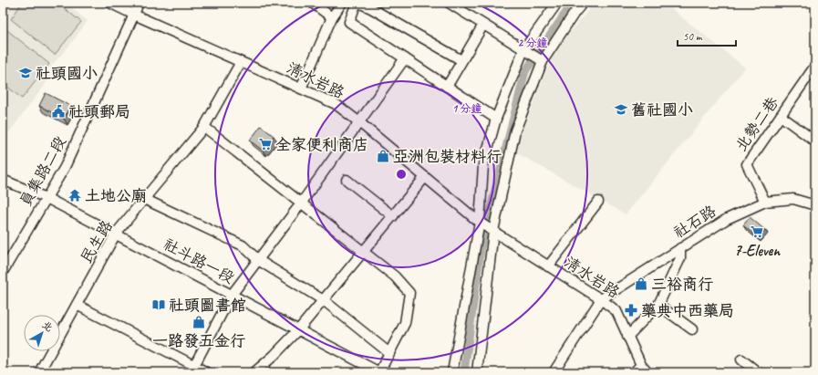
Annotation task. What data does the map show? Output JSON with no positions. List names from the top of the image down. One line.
{"streets":{"street":["清水岩路","北勢二巷","員集路二段","社石路","民生路","社斗路一段"]},"crossings":[["清水岩路","員集路二段"],["清水岩路","社石路"],["清水岩路","民生路"],["北勢二巷","社石路"],["員集路二段","社斗路一段"],["民生路","社斗路一段"]],"places":{"school or university":["社頭國小","舊社國小"],"public building":["社頭郵局"],"supermarket":["全家便利商店","7-Eleven"],"shop":["亞洲包裝材料行","三裕商行","一路發五金行"],"temple":["土地公廟"],"library":["社頭圖書館"],"pharmacy":["藥典中西藥局"]},"scale_bar":"50 m","north":"top right","rings":["2 分鐘","1 分鐘"]}
